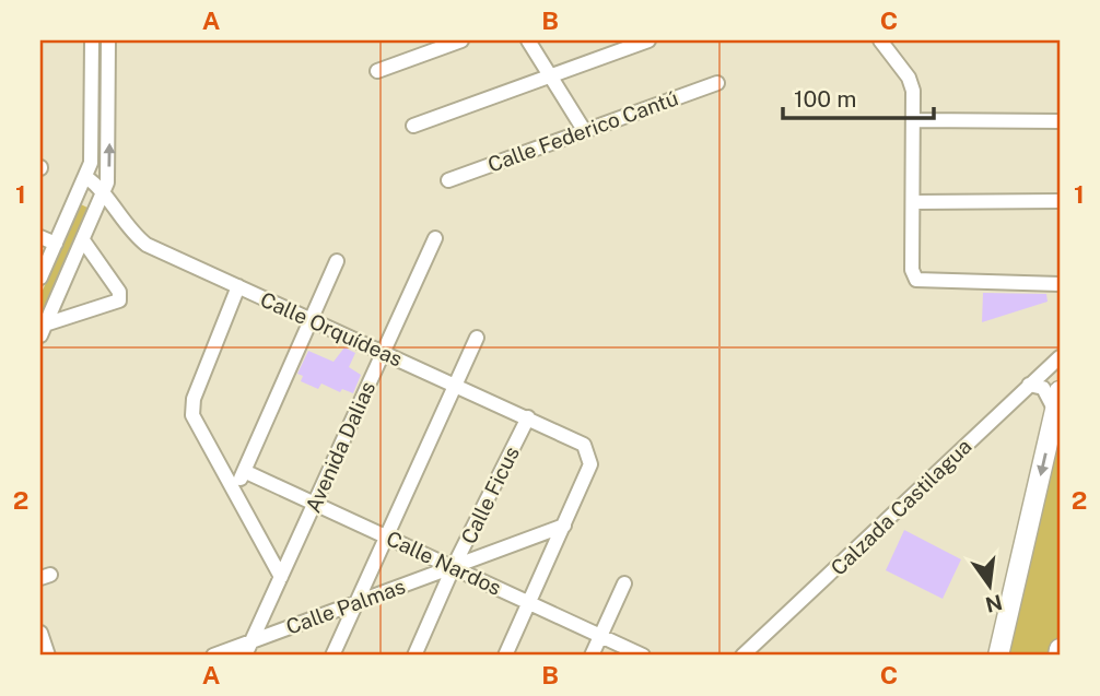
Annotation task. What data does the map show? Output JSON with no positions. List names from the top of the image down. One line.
{"streets":{"street":["Calle Federico Cantú","Calle Orquídeas","Avenida Dalias","Calle Ficus","Calzada Castilagua","Calle Nardos","Calle Palmas"]},"crossings":[["Calle Orquídeas","Avenida Dalias"],["Calle Orquídeas","Calle Ficus"],["Calle Orquídeas","Calle Palmas"],["Avenida Dalias","Calle Nardos"],["Avenida Dalias","Calle Palmas"],["Calle Ficus","Calle Nardos"],["Calle Ficus","Calle Palmas"],["Calle Nardos","Calle Palmas"]],"scale_bar":"100 m","north":"bottom","grid":{"columns":["A","B","C"],"rows":["1","2"]}}
